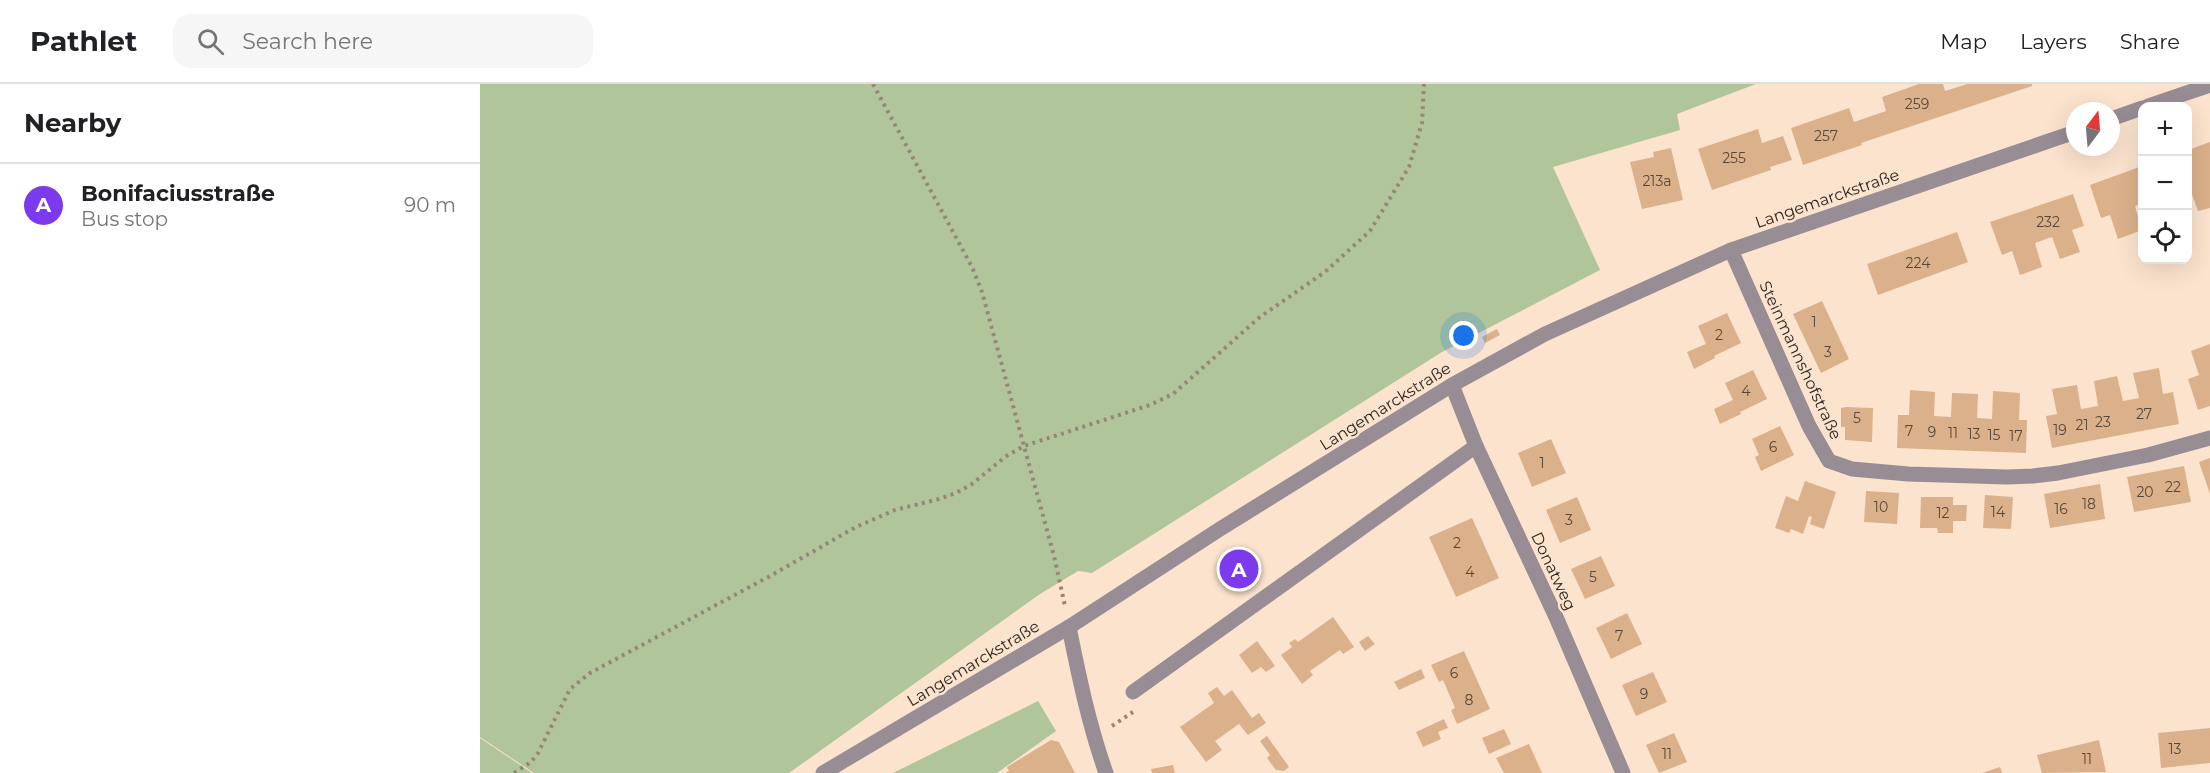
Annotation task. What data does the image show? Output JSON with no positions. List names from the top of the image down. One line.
{"streets":{"street":["Langemarckstraße","Steinmannshofstraße","Donatweg"]},"crossings":[["Langemarckstraße","Steinmannshofstraße"],["Langemarckstraße","Donatweg"]],"house_numbers":["259","257","255","213a","232","224","1","2","3","4","27","5","23","21","19","7","9","11","13","15","17","6","1","22","20","18","10","16","14","12","3","2","4","5","7","6","9","8","13","11","11"],"north":"top","page":{"header":"Pathlet","search":"Search here","nav":["Map","Layers","Share"],"heading":"Nearby","map_buttons":["+","−"],"list":[{"mark":"A","name":"Bonifaciusstraße","note":"Bus stop","value":"90 m"}],"pins":"A"}}
